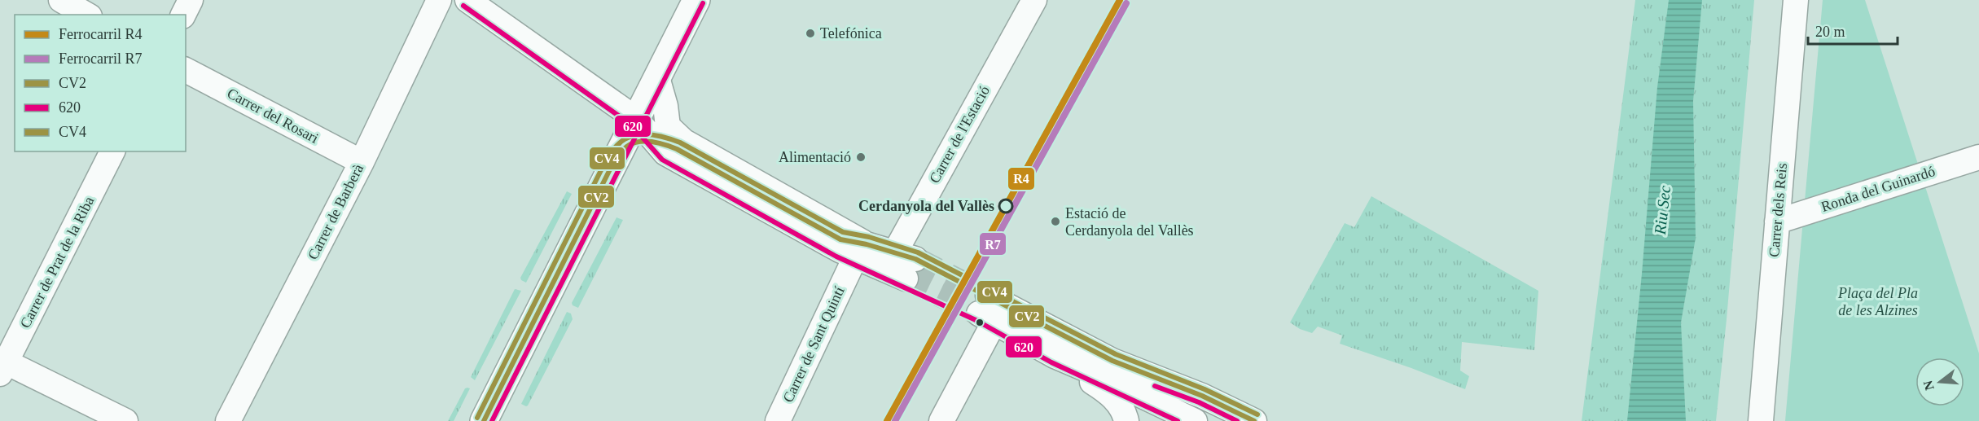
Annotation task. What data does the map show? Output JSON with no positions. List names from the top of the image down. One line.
{"streets":{"street":["Carrer del Rosari","Carrer de l'Estació","Ronda del Guinardó","Carrer dels Reis","Carrer de Barberà","Carrer de Prat de la Riba","Carrer de Sant Quintí"]},"crossings":[["Carrer del Rosari","Carrer de Barberà"],["Carrer de l'Estació","Carrer de Sant Quintí"],["Ronda del Guinardó","Carrer dels Reis"]],"water":["Riu Sec"],"parks":["Plaça del Pla de les Alzines"],"places":["Telefónica","Alimentació","Cerdanyola del Vallès","Estació de Cerdanyola del Vallès"],"lines":["rail line R4","rail line R7","transit line 620","transit line CV4","transit line CV2"],"legend":["Ferrocarril R4","Ferrocarril R7","CV2","620","CV4"],"scale_bar":"20 m","north":"left"}
